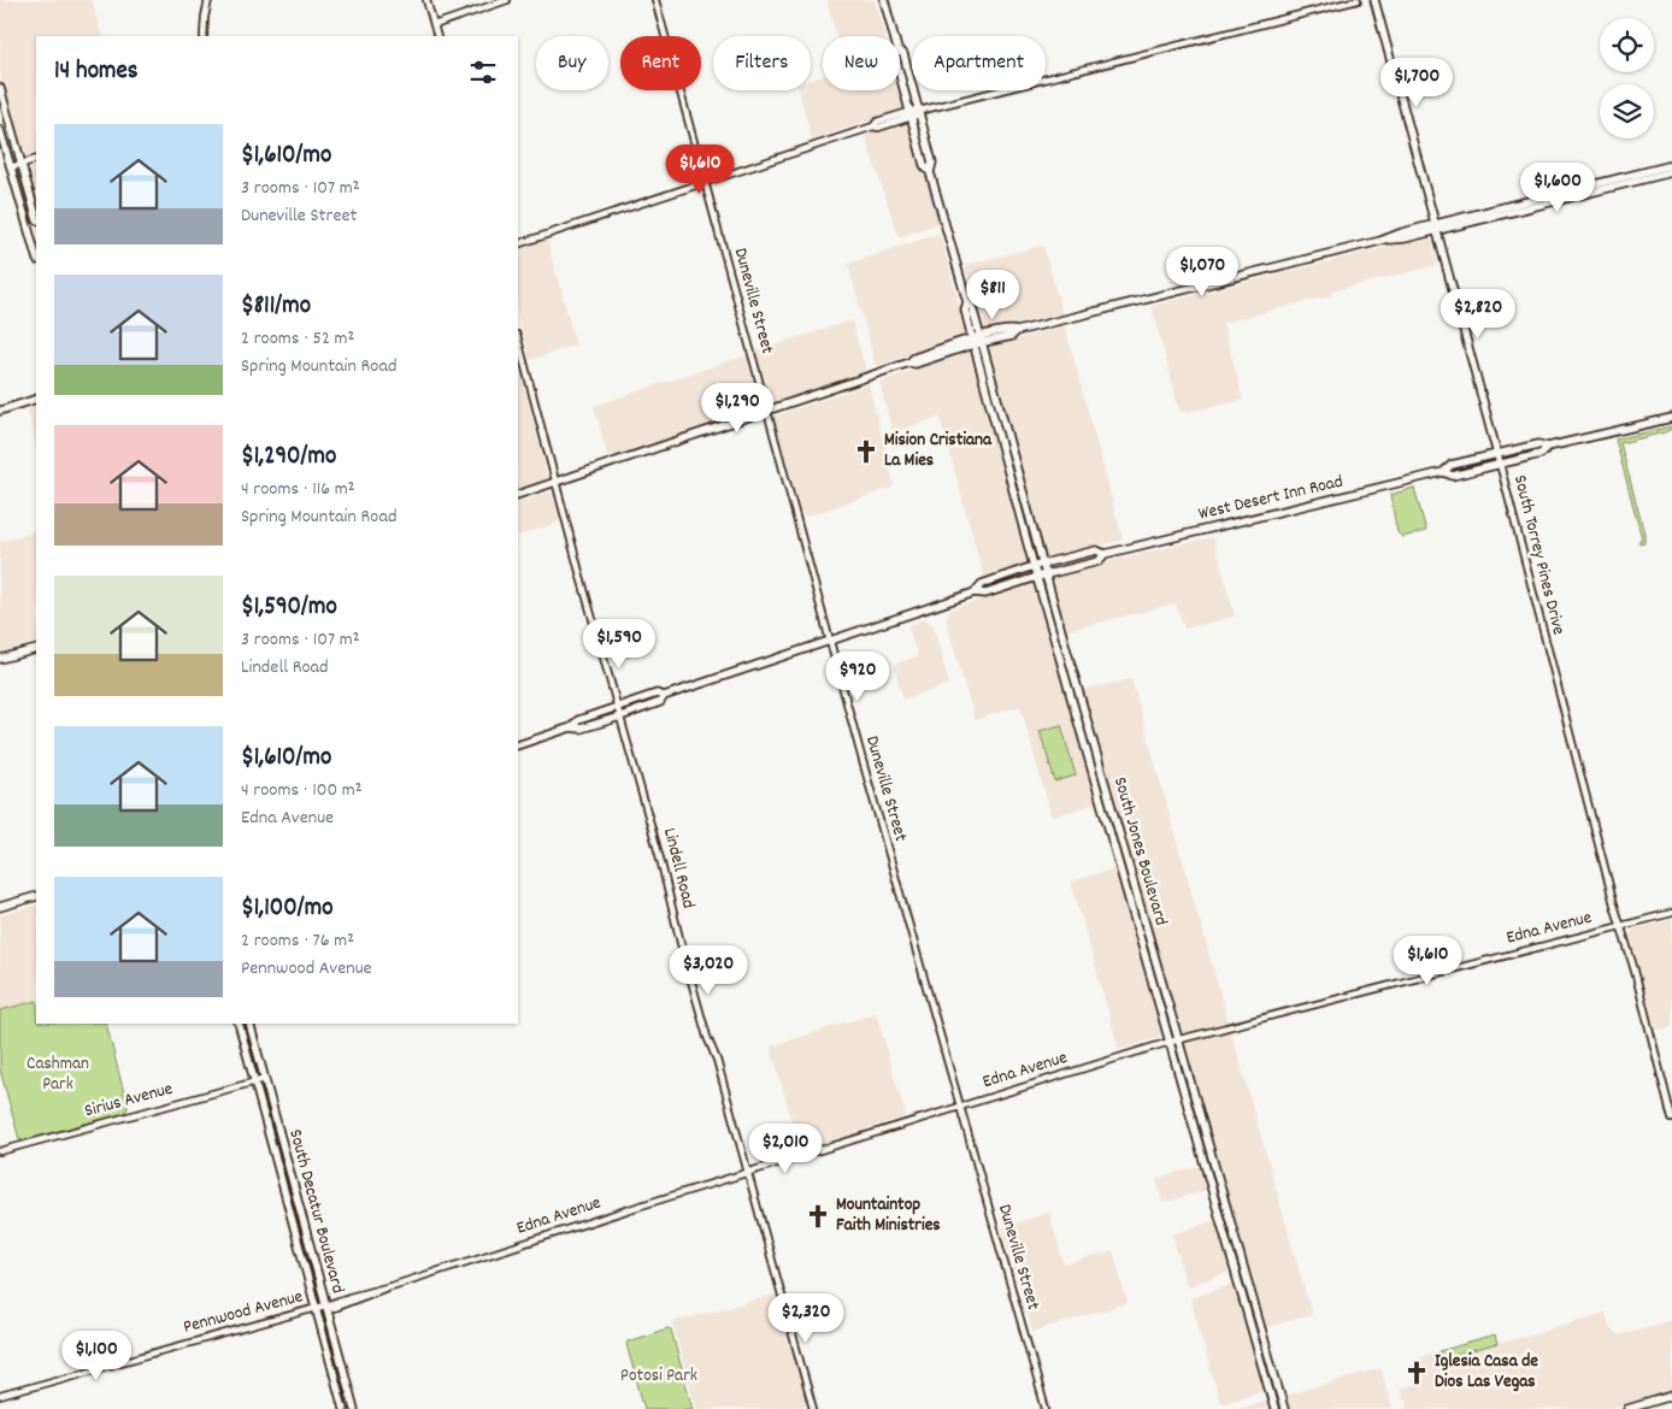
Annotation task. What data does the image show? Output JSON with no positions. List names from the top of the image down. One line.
{"streets":{"main road":["West Desert Inn Road","South Torrey Pines Drive","South Jones Boulevard","South Decatur Boulevard"],"street":["Duneville Street","Lindell Road","Edna Avenue","Sirius Avenue","Pennwood Avenue"]},"crossings":[["Duneville Street","West Desert Inn Road"],["Duneville Street","Edna Avenue"],["West Desert Inn Road","South Torrey Pines Drive"],["West Desert Inn Road","South Jones Boulevard"],["West Desert Inn Road","Lindell Road"],["South Torrey Pines Drive","Edna Avenue"],["South Jones Boulevard","Edna Avenue"],["Lindell Road","Edna Avenue"],["Edna Avenue","South Decatur Boulevard"],["Edna Avenue","Pennwood Avenue"],["Sirius Avenue","South Decatur Boulevard"],["South Decatur Boulevard","Pennwood Avenue"]],"parks":["Cashman Park","Potosi Park"],"places":{"church":["Mision Cristiana La Mies","Mountaintop Faith Ministries","Iglesia Casa de Dios Las Vegas"]},"page":{"chip":["Buy","Rent","Filters","New","Apartment"],"heading":"14 homes","price":["$1,700","$1,610","$1,600","$1,070","$811","$2,820","$1,290","$1,590","$920","$1,610","$3,020","$2,010","$2,320","$1,100"],"list":[{"name":"$1,610/mo","note":"3 rooms · 107 m² · Duneville Street"},{"name":"$811/mo","note":"2 rooms · 52 m² · Spring Mountain Road"},{"name":"$1,290/mo","note":"4 rooms · 116 m² · Spring Mountain Road"},{"name":"$1,590/mo","note":"3 rooms · 107 m² · Lindell Road"},{"name":"$1,610/mo","note":"4 rooms · 100 m² · Edna Avenue"},{"name":"$1,100/mo","note":"2 rooms · 76 m² · Pennwood Avenue"}]}}
